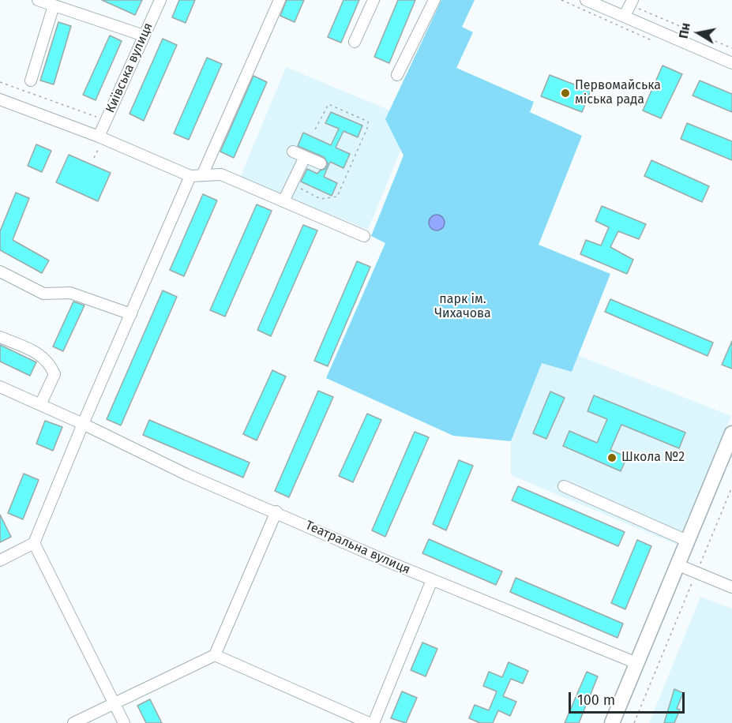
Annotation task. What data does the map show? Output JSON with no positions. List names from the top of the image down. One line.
{"streets":{"street":["Київська вулиця","Театральна вулиця"]},"parks":["парк ім. Чихачова"],"places":["Первомайська міська рада","Школа №2"],"scale_bar":"100 m","north":"left"}
